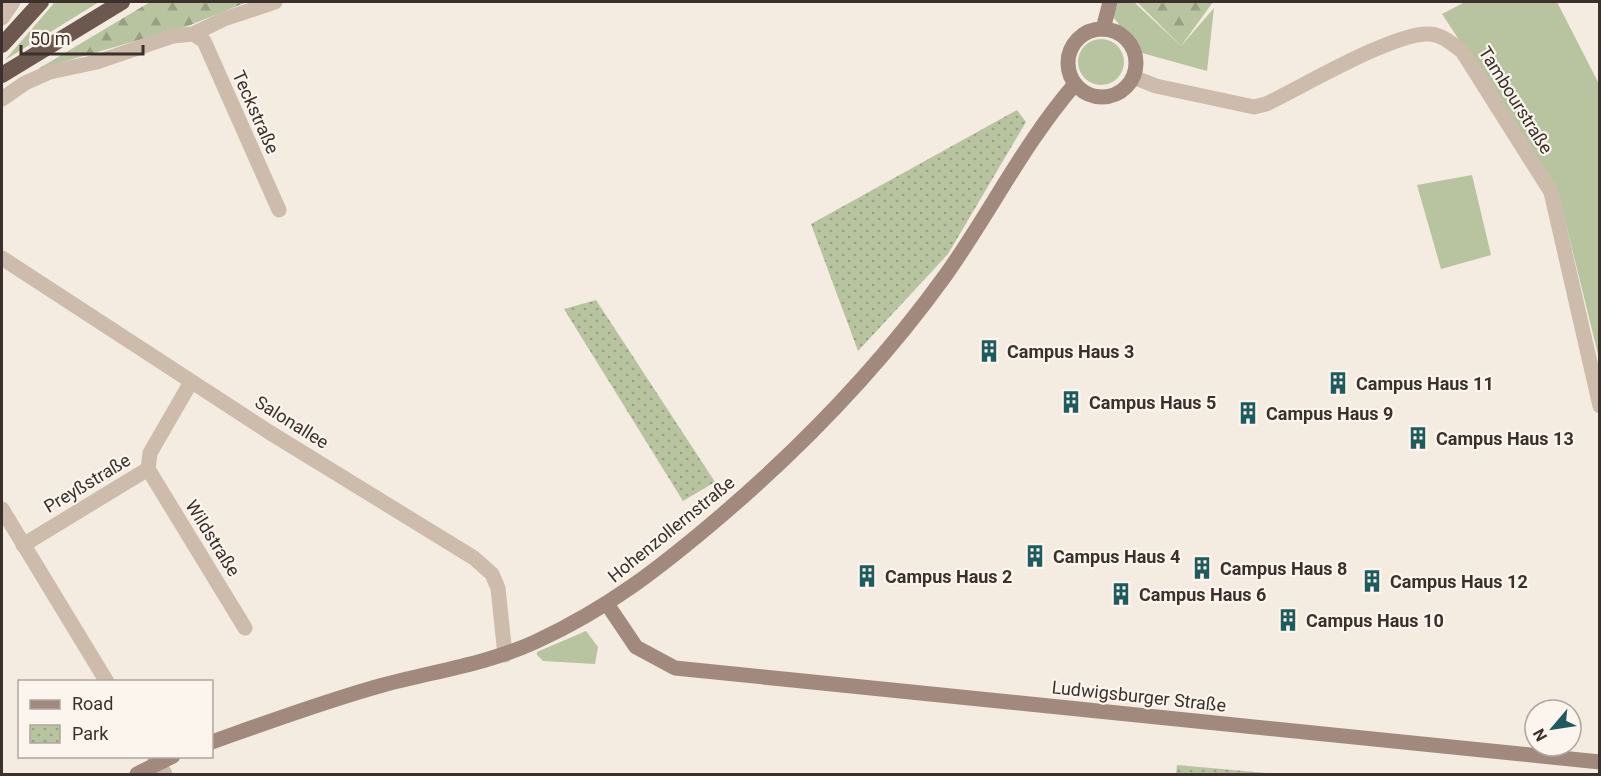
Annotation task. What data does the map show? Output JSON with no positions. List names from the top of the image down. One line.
{"streets":{"main road":["Hohenzollernstraße","Ludwigsburger Straße"],"street":["Tambourstraße","Teckstraße","Salonallee","Preyßstraße","Wildstraße"]},"crossings":[["Tambourstraße","Hohenzollernstraße"],["Salonallee","Preyßstraße"],["Salonallee","Hohenzollernstraße"],["Preyßstraße","Wildstraße"],["Hohenzollernstraße","Ludwigsburger Straße"]],"places":{"building":["Campus Haus 3","Campus Haus 11","Campus Haus 5","Campus Haus 9","Campus Haus 13","Campus Haus 4","Campus Haus 8","Campus Haus 2","Campus Haus 12","Campus Haus 6","Campus Haus 10"]},"legend":["Road","Park"],"scale_bar":"50 m","north":"bottom left"}
